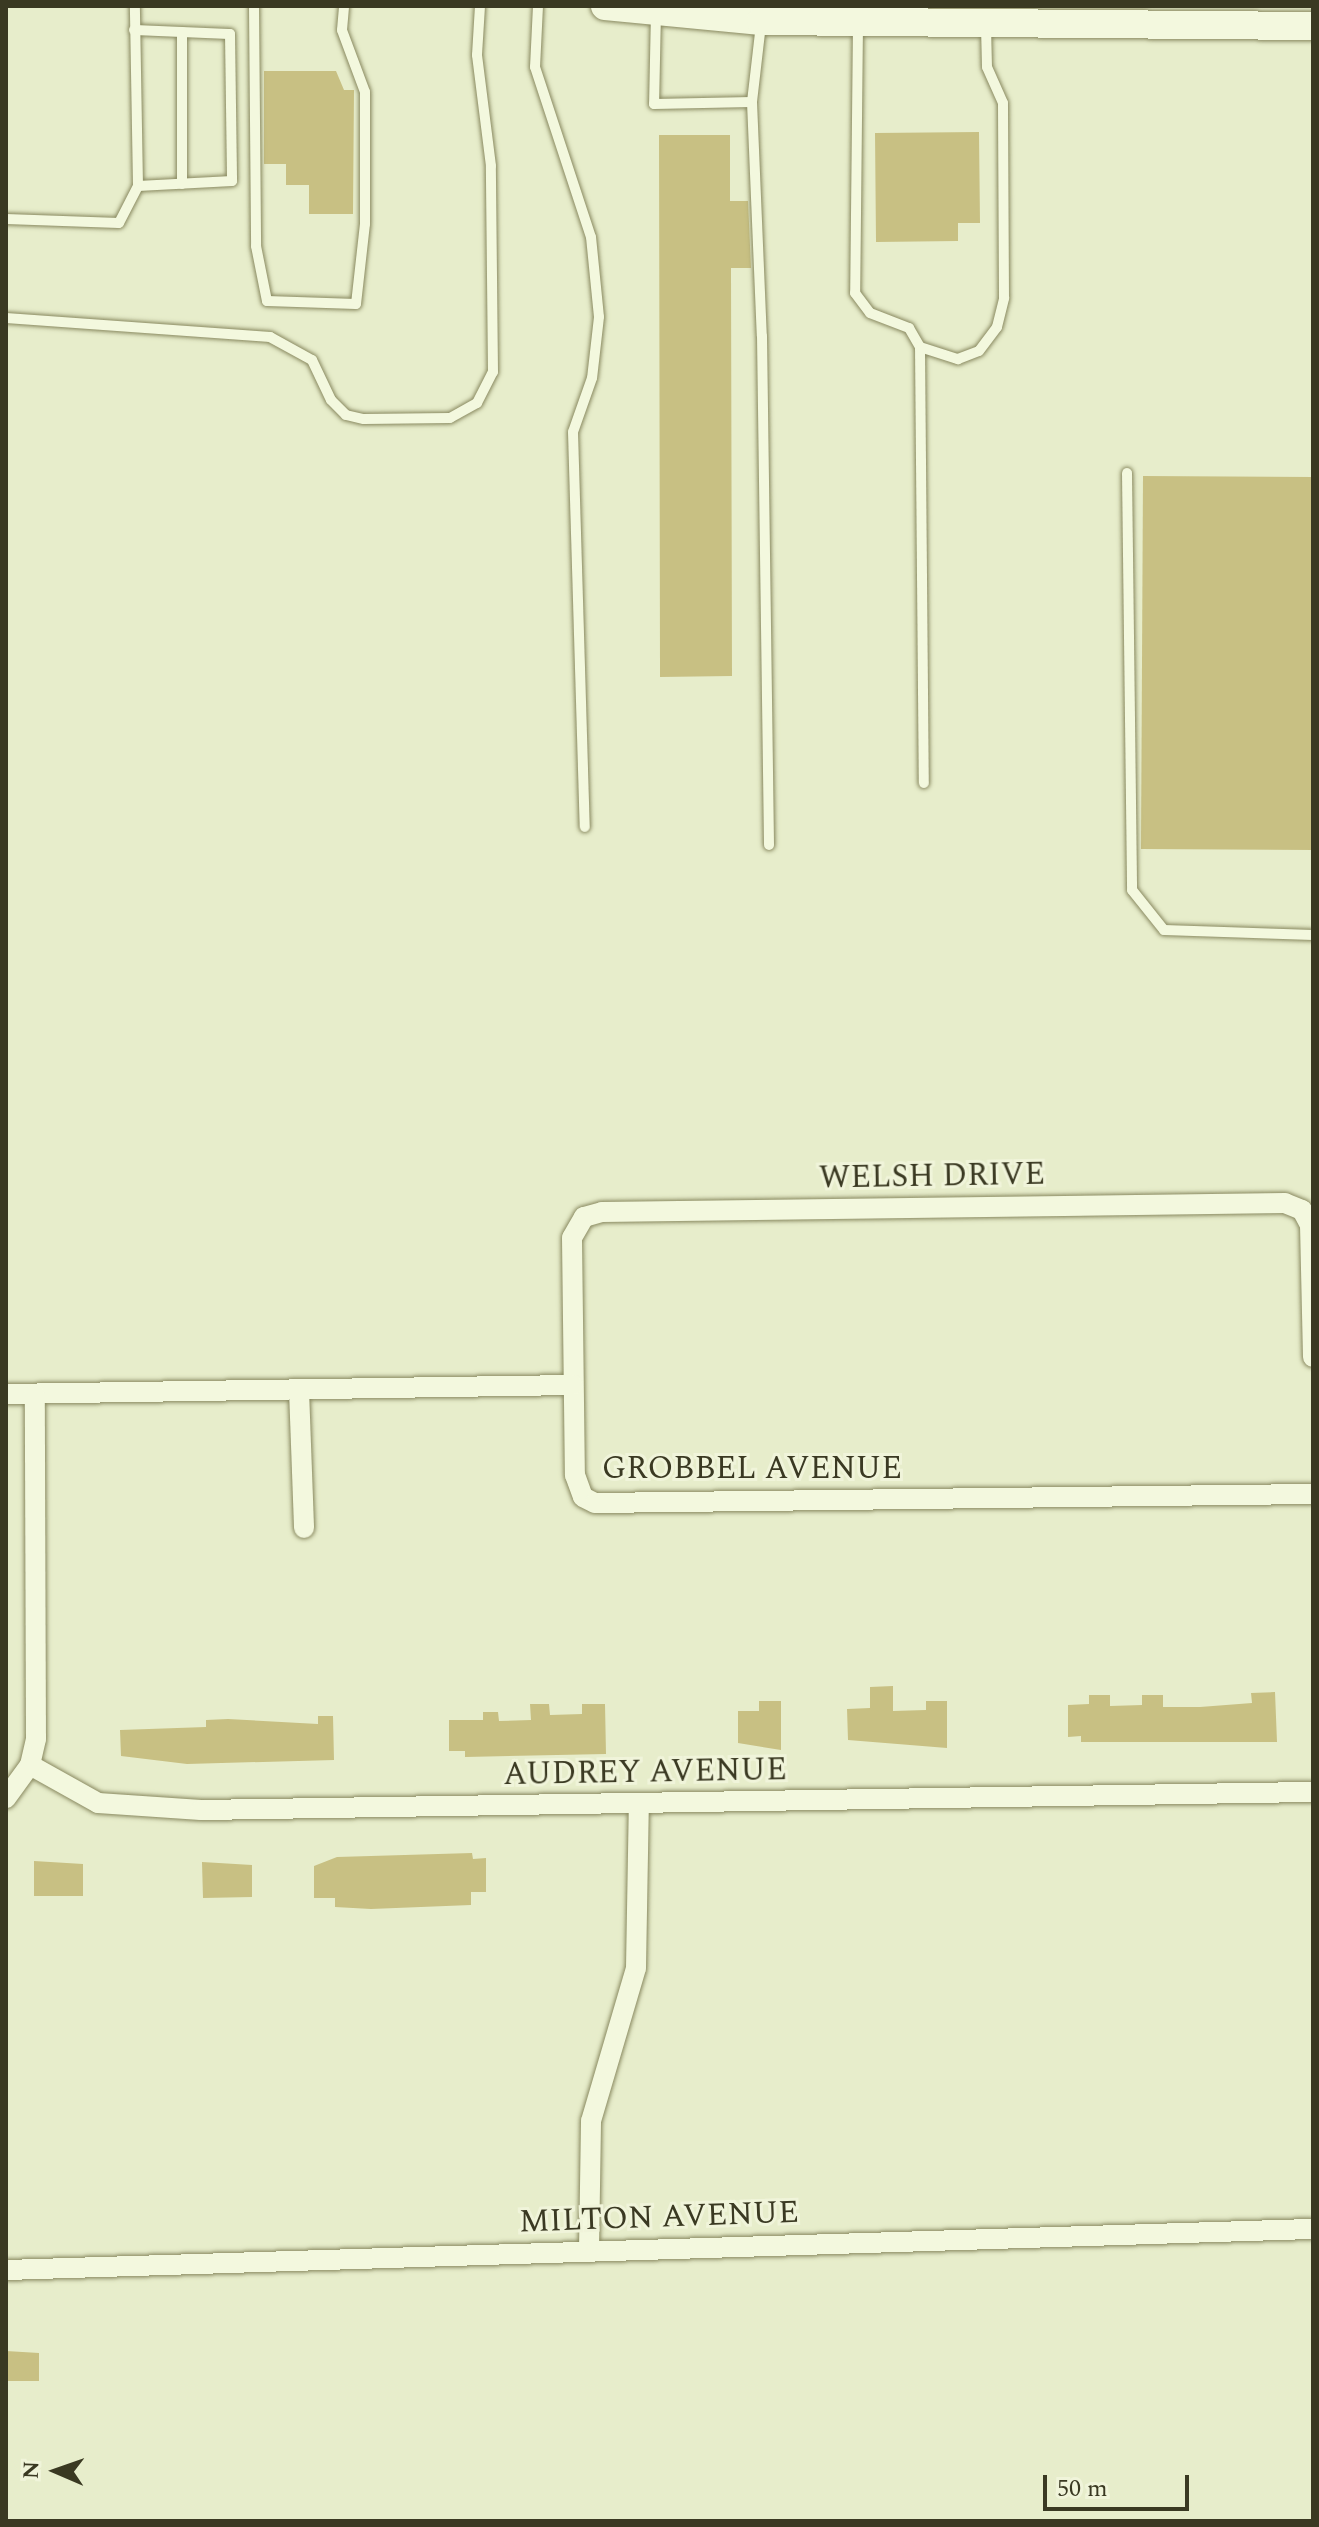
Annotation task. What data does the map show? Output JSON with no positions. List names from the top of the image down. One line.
{"streets":{"street":["WELSH DRIVE","GROBBEL AVENUE","AUDREY AVENUE","MILTON AVENUE"]},"crossings":[["WELSH DRIVE","GROBBEL AVENUE"]],"scale_bar":"50 m","north":"left"}
